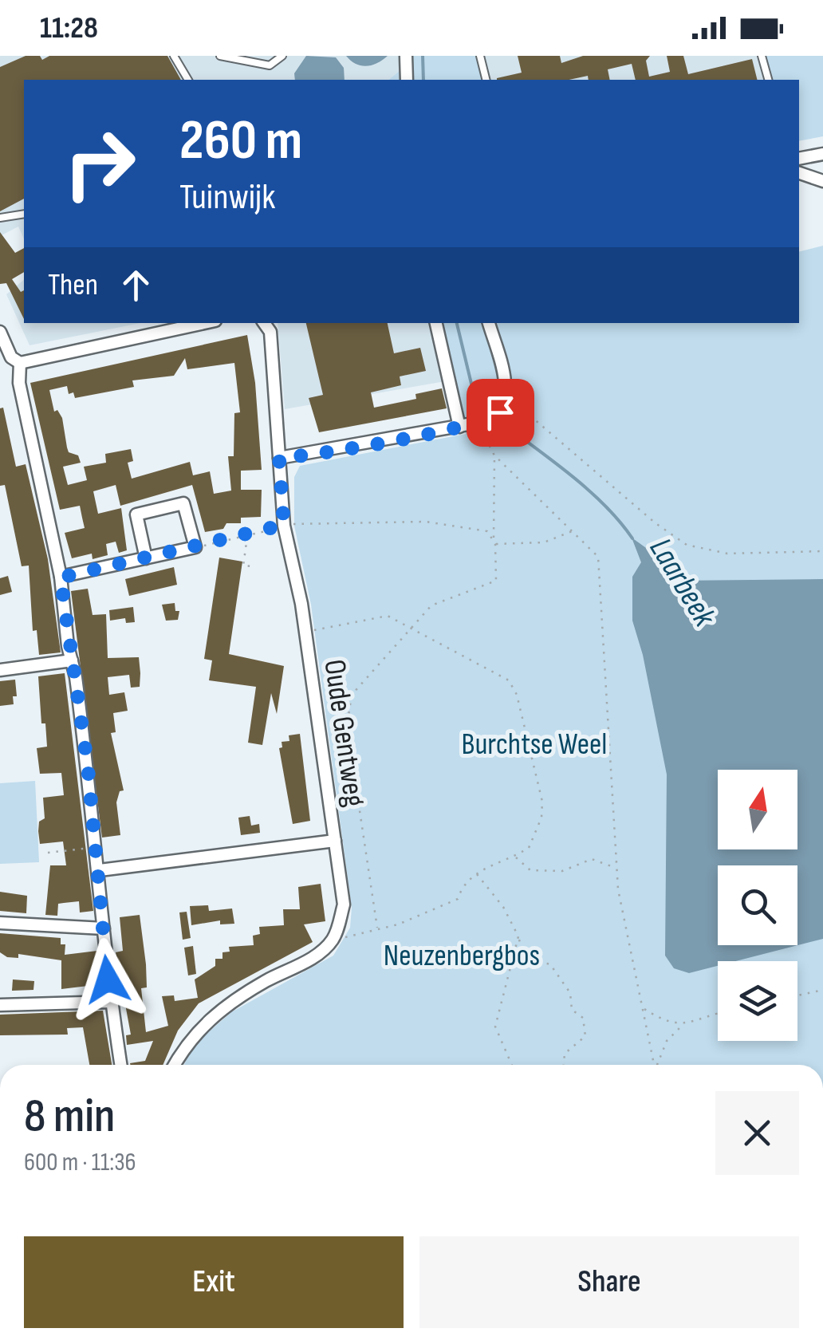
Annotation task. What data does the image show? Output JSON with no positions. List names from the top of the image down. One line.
{"streets":{"street":["Oude Gentweg"]},"water":["Laarbeek"],"parks":["Burchtse Weel","Neuzenbergbos"],"north":"top","page":{"status":"11:28","turn":["260 m","Tuinwijk"],"then":"Then","heading":["8 min","600 m · 11:36"],"buttons":["Exit","Share"]}}
